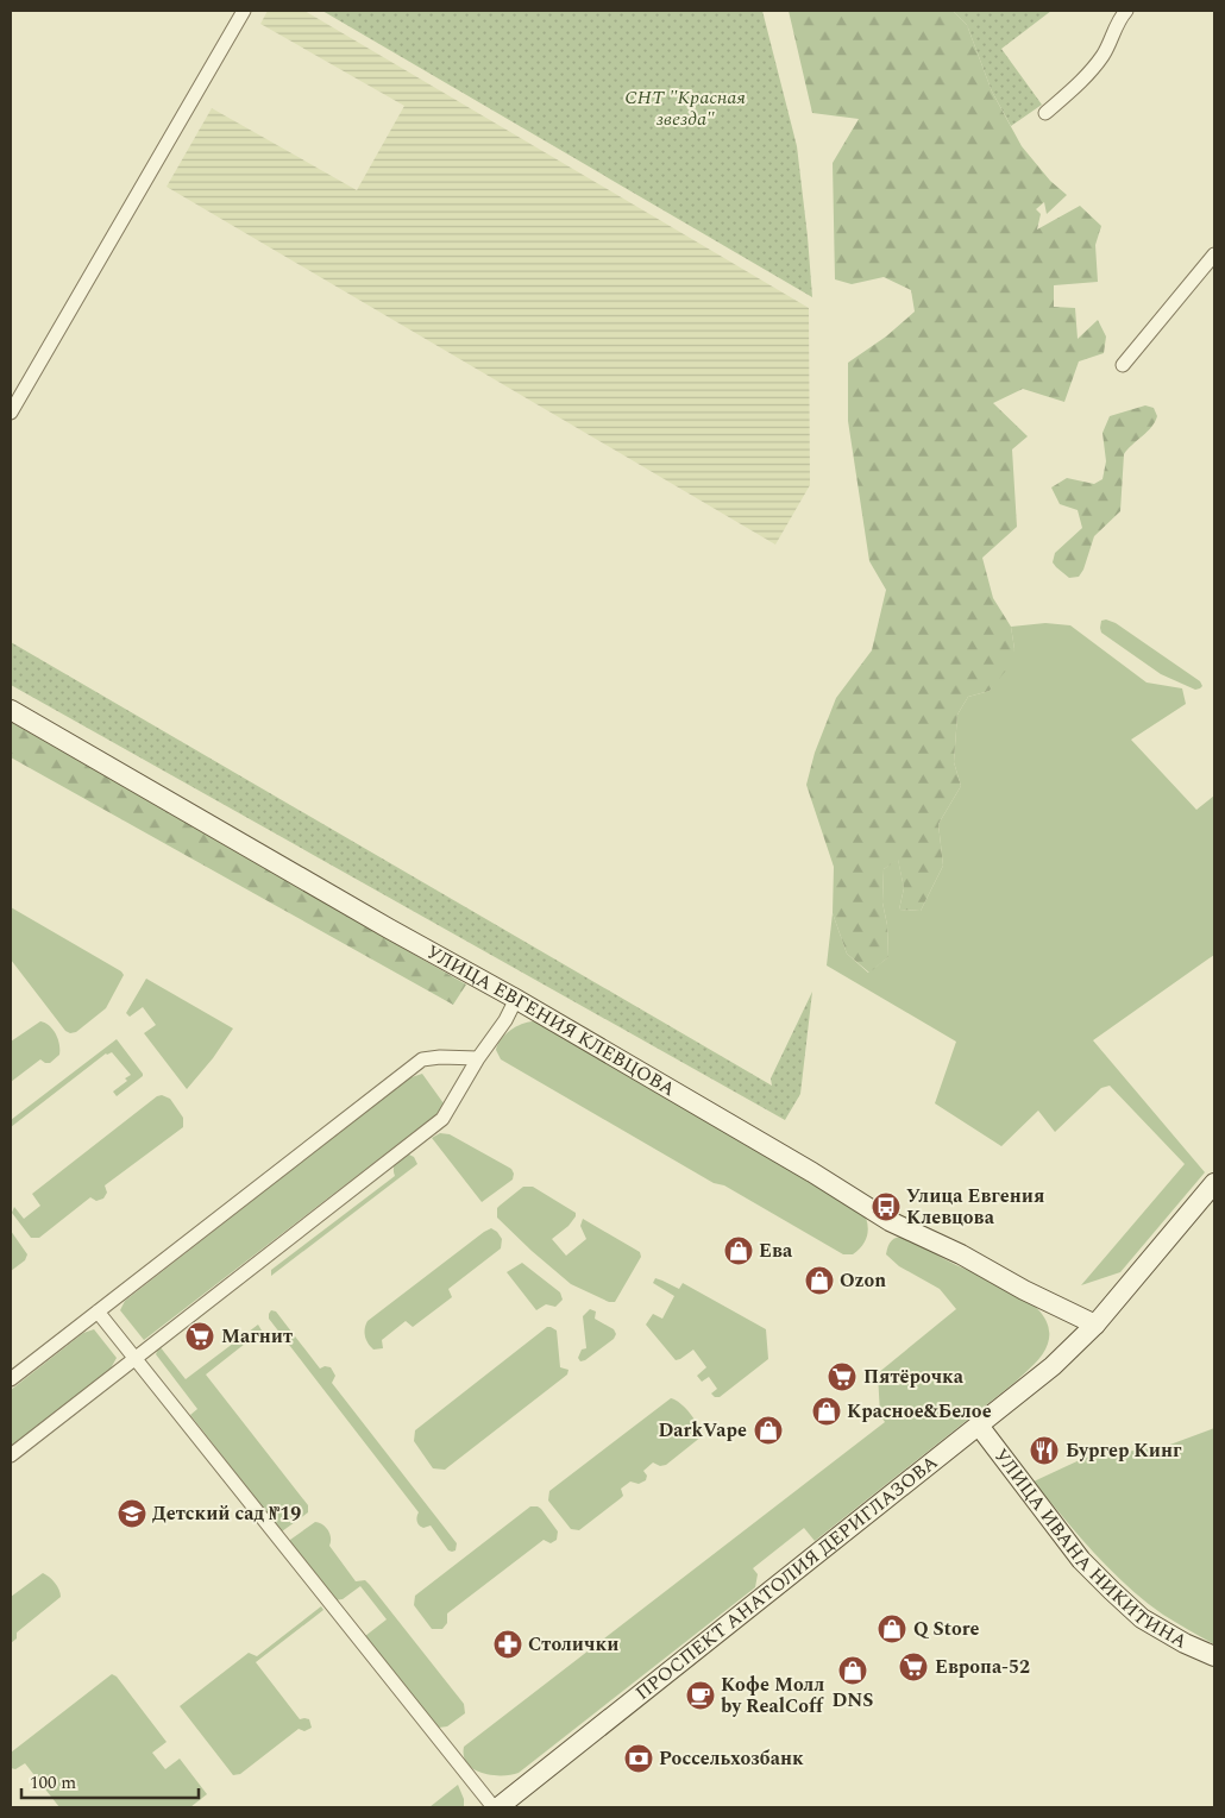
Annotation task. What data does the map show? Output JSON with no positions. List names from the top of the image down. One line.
{"streets":{"main road":["УЛИЦА ЕВГЕНИЯ КЛЕВЦОВА","УЛИЦА ИВАНА НИКИТИНА","ПРОСПЕКТ АНАТОЛИЯ ДЕРИГЛАЗОВА"]},"crossings":[["УЛИЦА ЕВГЕНИЯ КЛЕВЦОВА","ПРОСПЕКТ АНАТОЛИЯ ДЕРИГЛАЗОВА"],["УЛИЦА ИВАНА НИКИТИНА","ПРОСПЕКТ АНАТОЛИЯ ДЕРИГЛАЗОВА"]],"parks":["СНТ \"Красная звезда\""],"places":{"bus stop":["Улица Евгения Клевцова"],"shop":["Ева","Ozon","Красное&Белое","DarkVape","Q Store","DNS"],"supermarket":["Магнит","Пятёрочка","Европа-52"],"restaurant":["Бургер Кинг"],"school or university":["Детский сад №19"],"pharmacy":["Столички"],"cafe":["Кофе Молл by RealCoff"],"bank":["Россельхозбанк"]},"scale_bar":"100 m"}
